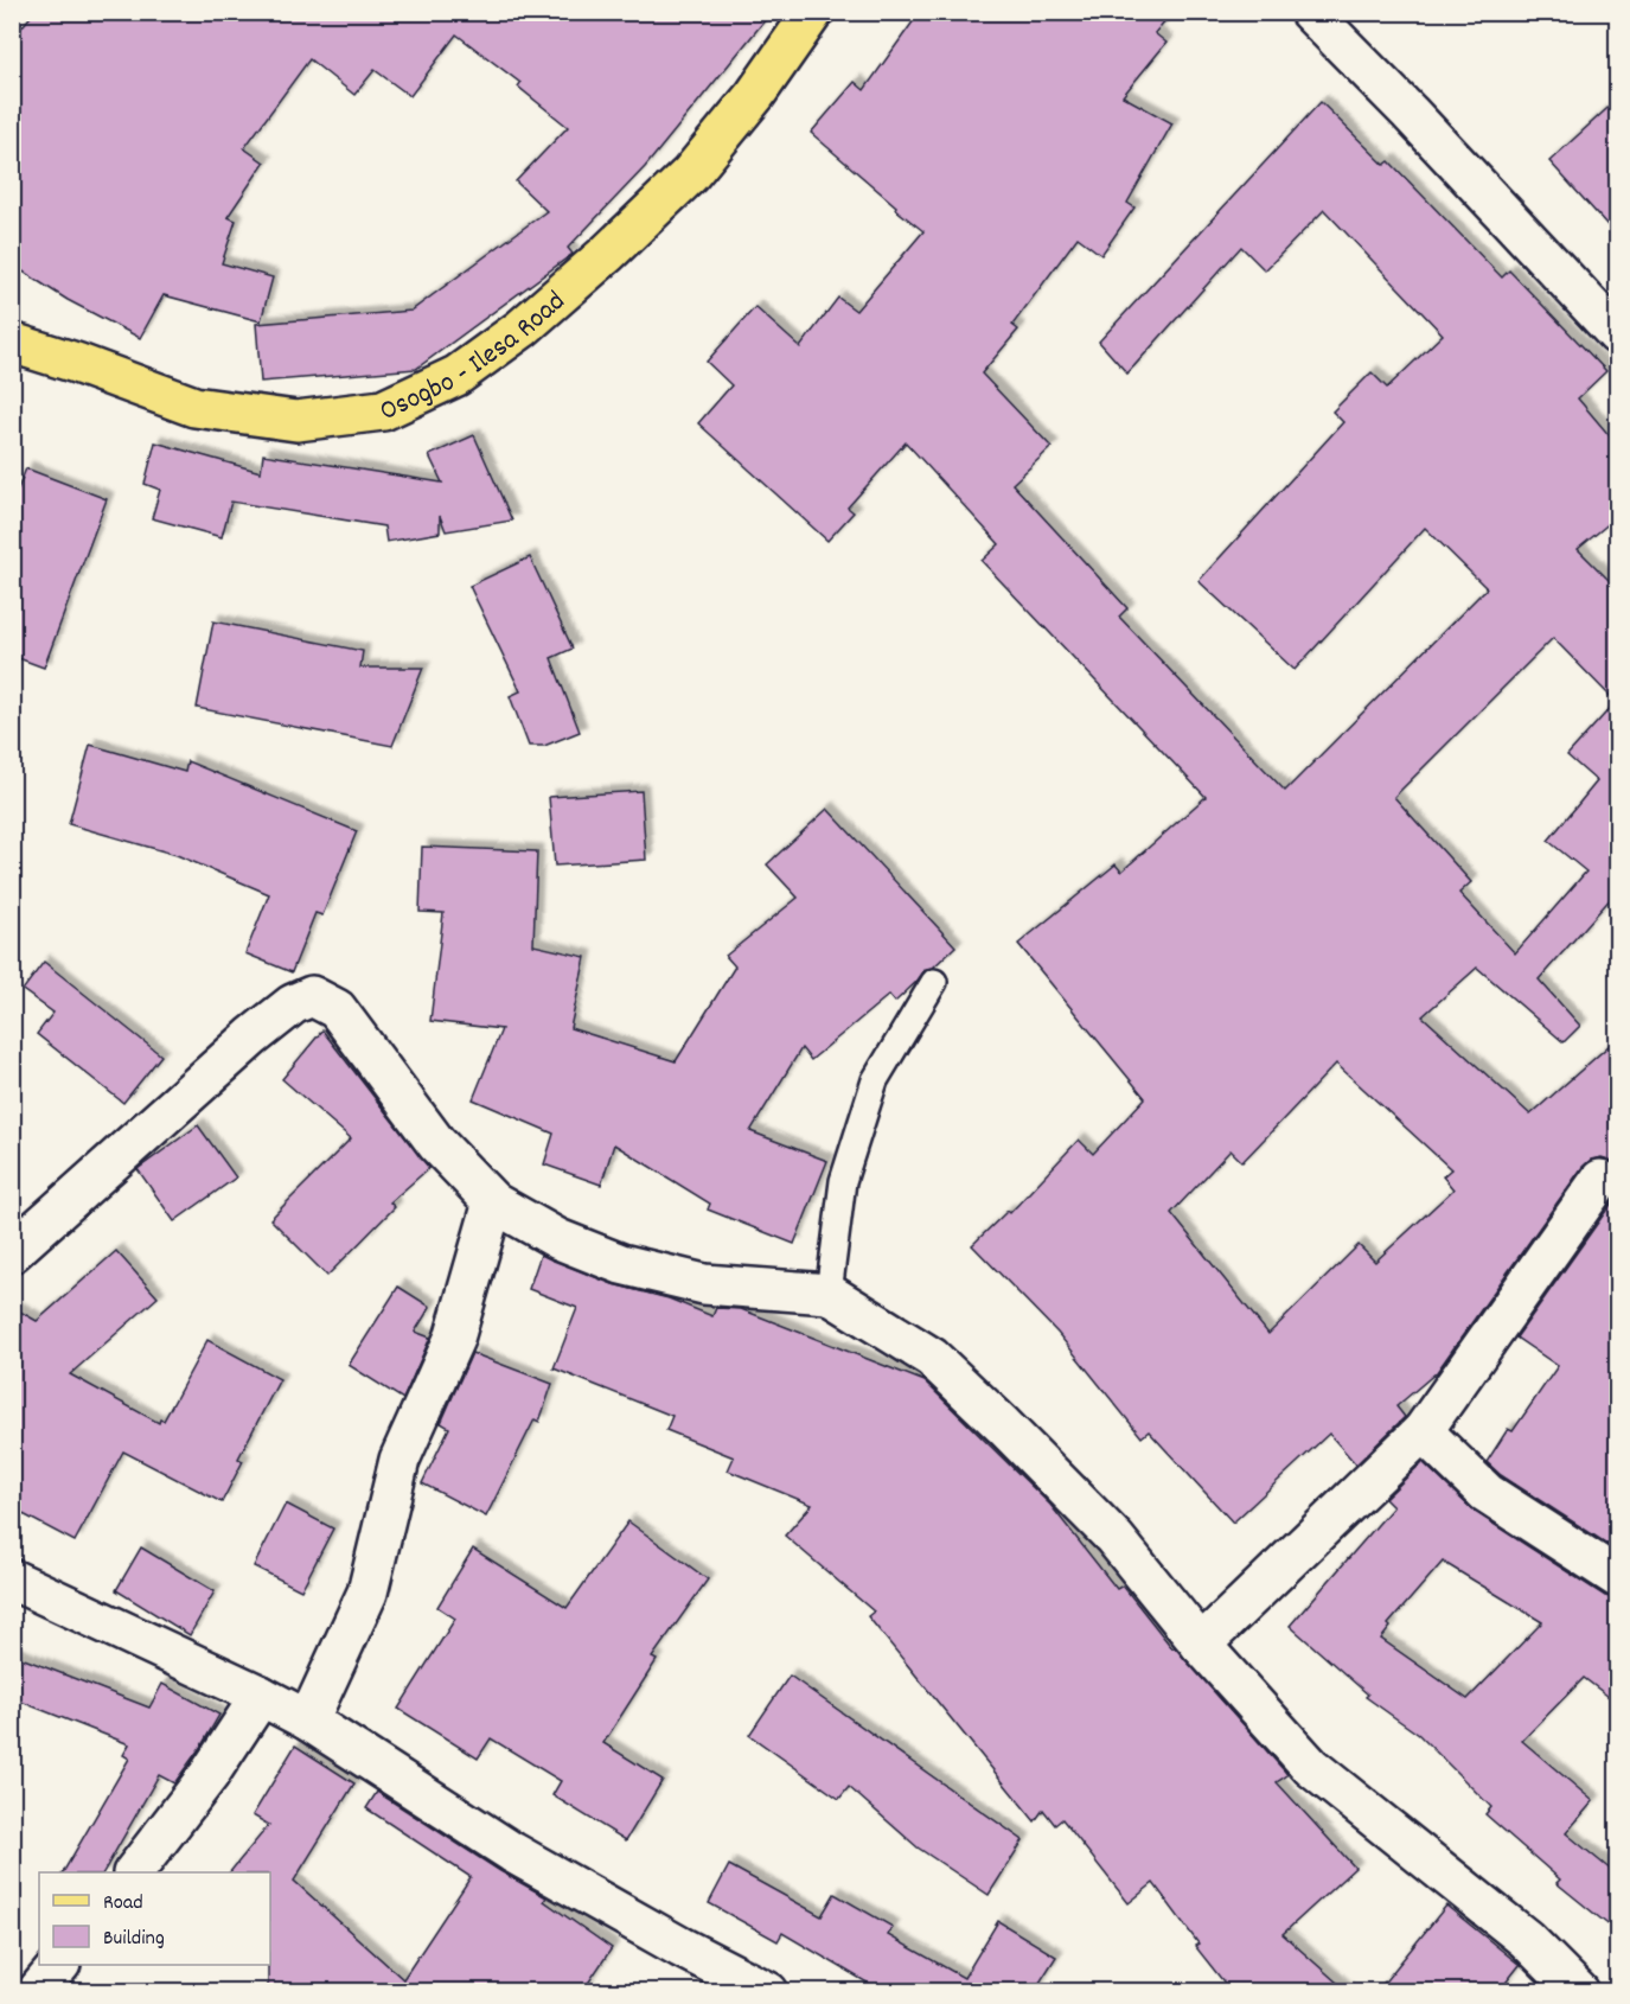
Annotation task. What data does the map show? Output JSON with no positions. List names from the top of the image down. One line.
{"streets":{"main road":["Osogbo - Ilesa Road"]},"legend":["Road","Building"]}
